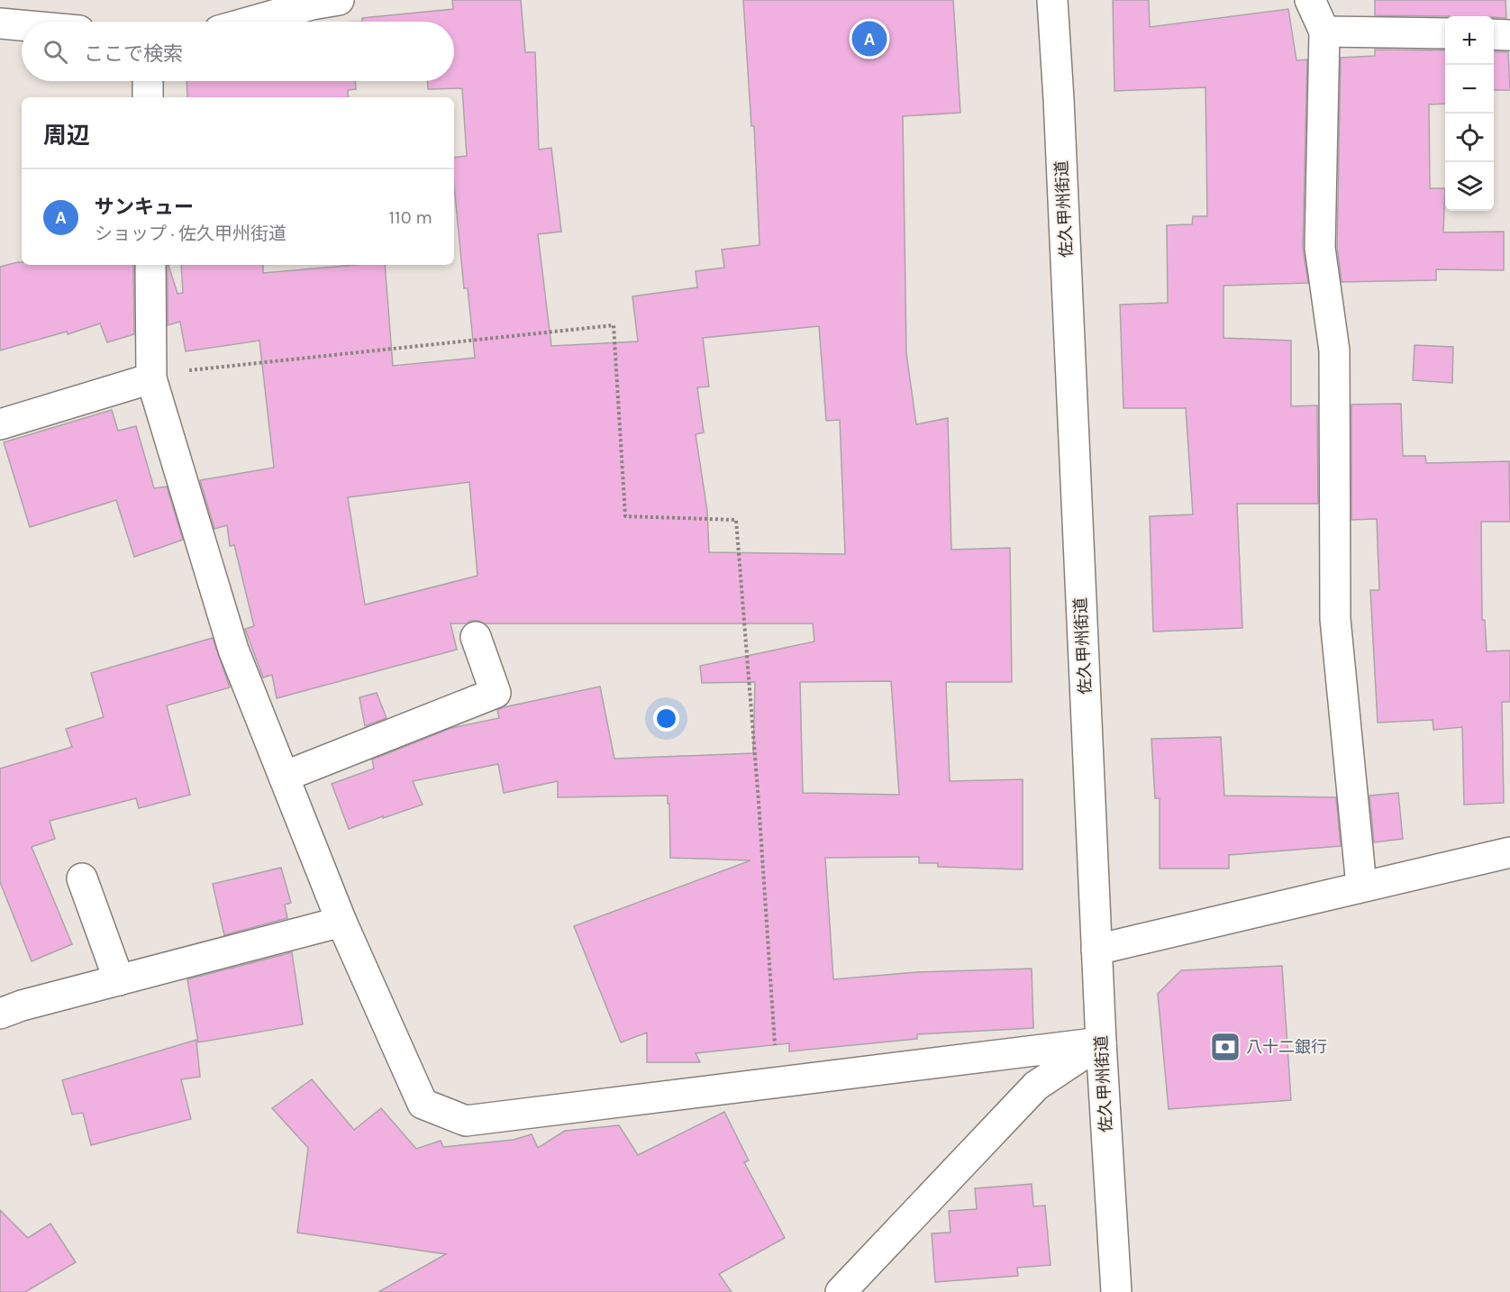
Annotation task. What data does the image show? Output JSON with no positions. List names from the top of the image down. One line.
{"streets":{"street":["佐久甲州街道"]},"places":{"bank":["八十二銀行"]},"page":{"map_buttons":["+","−"],"pins":"A","search":"ここで検索","heading":"周辺","list":[{"mark":"A","name":"サンキュー","note":"ショップ · 佐久甲州街道","value":"110 m"}]}}
